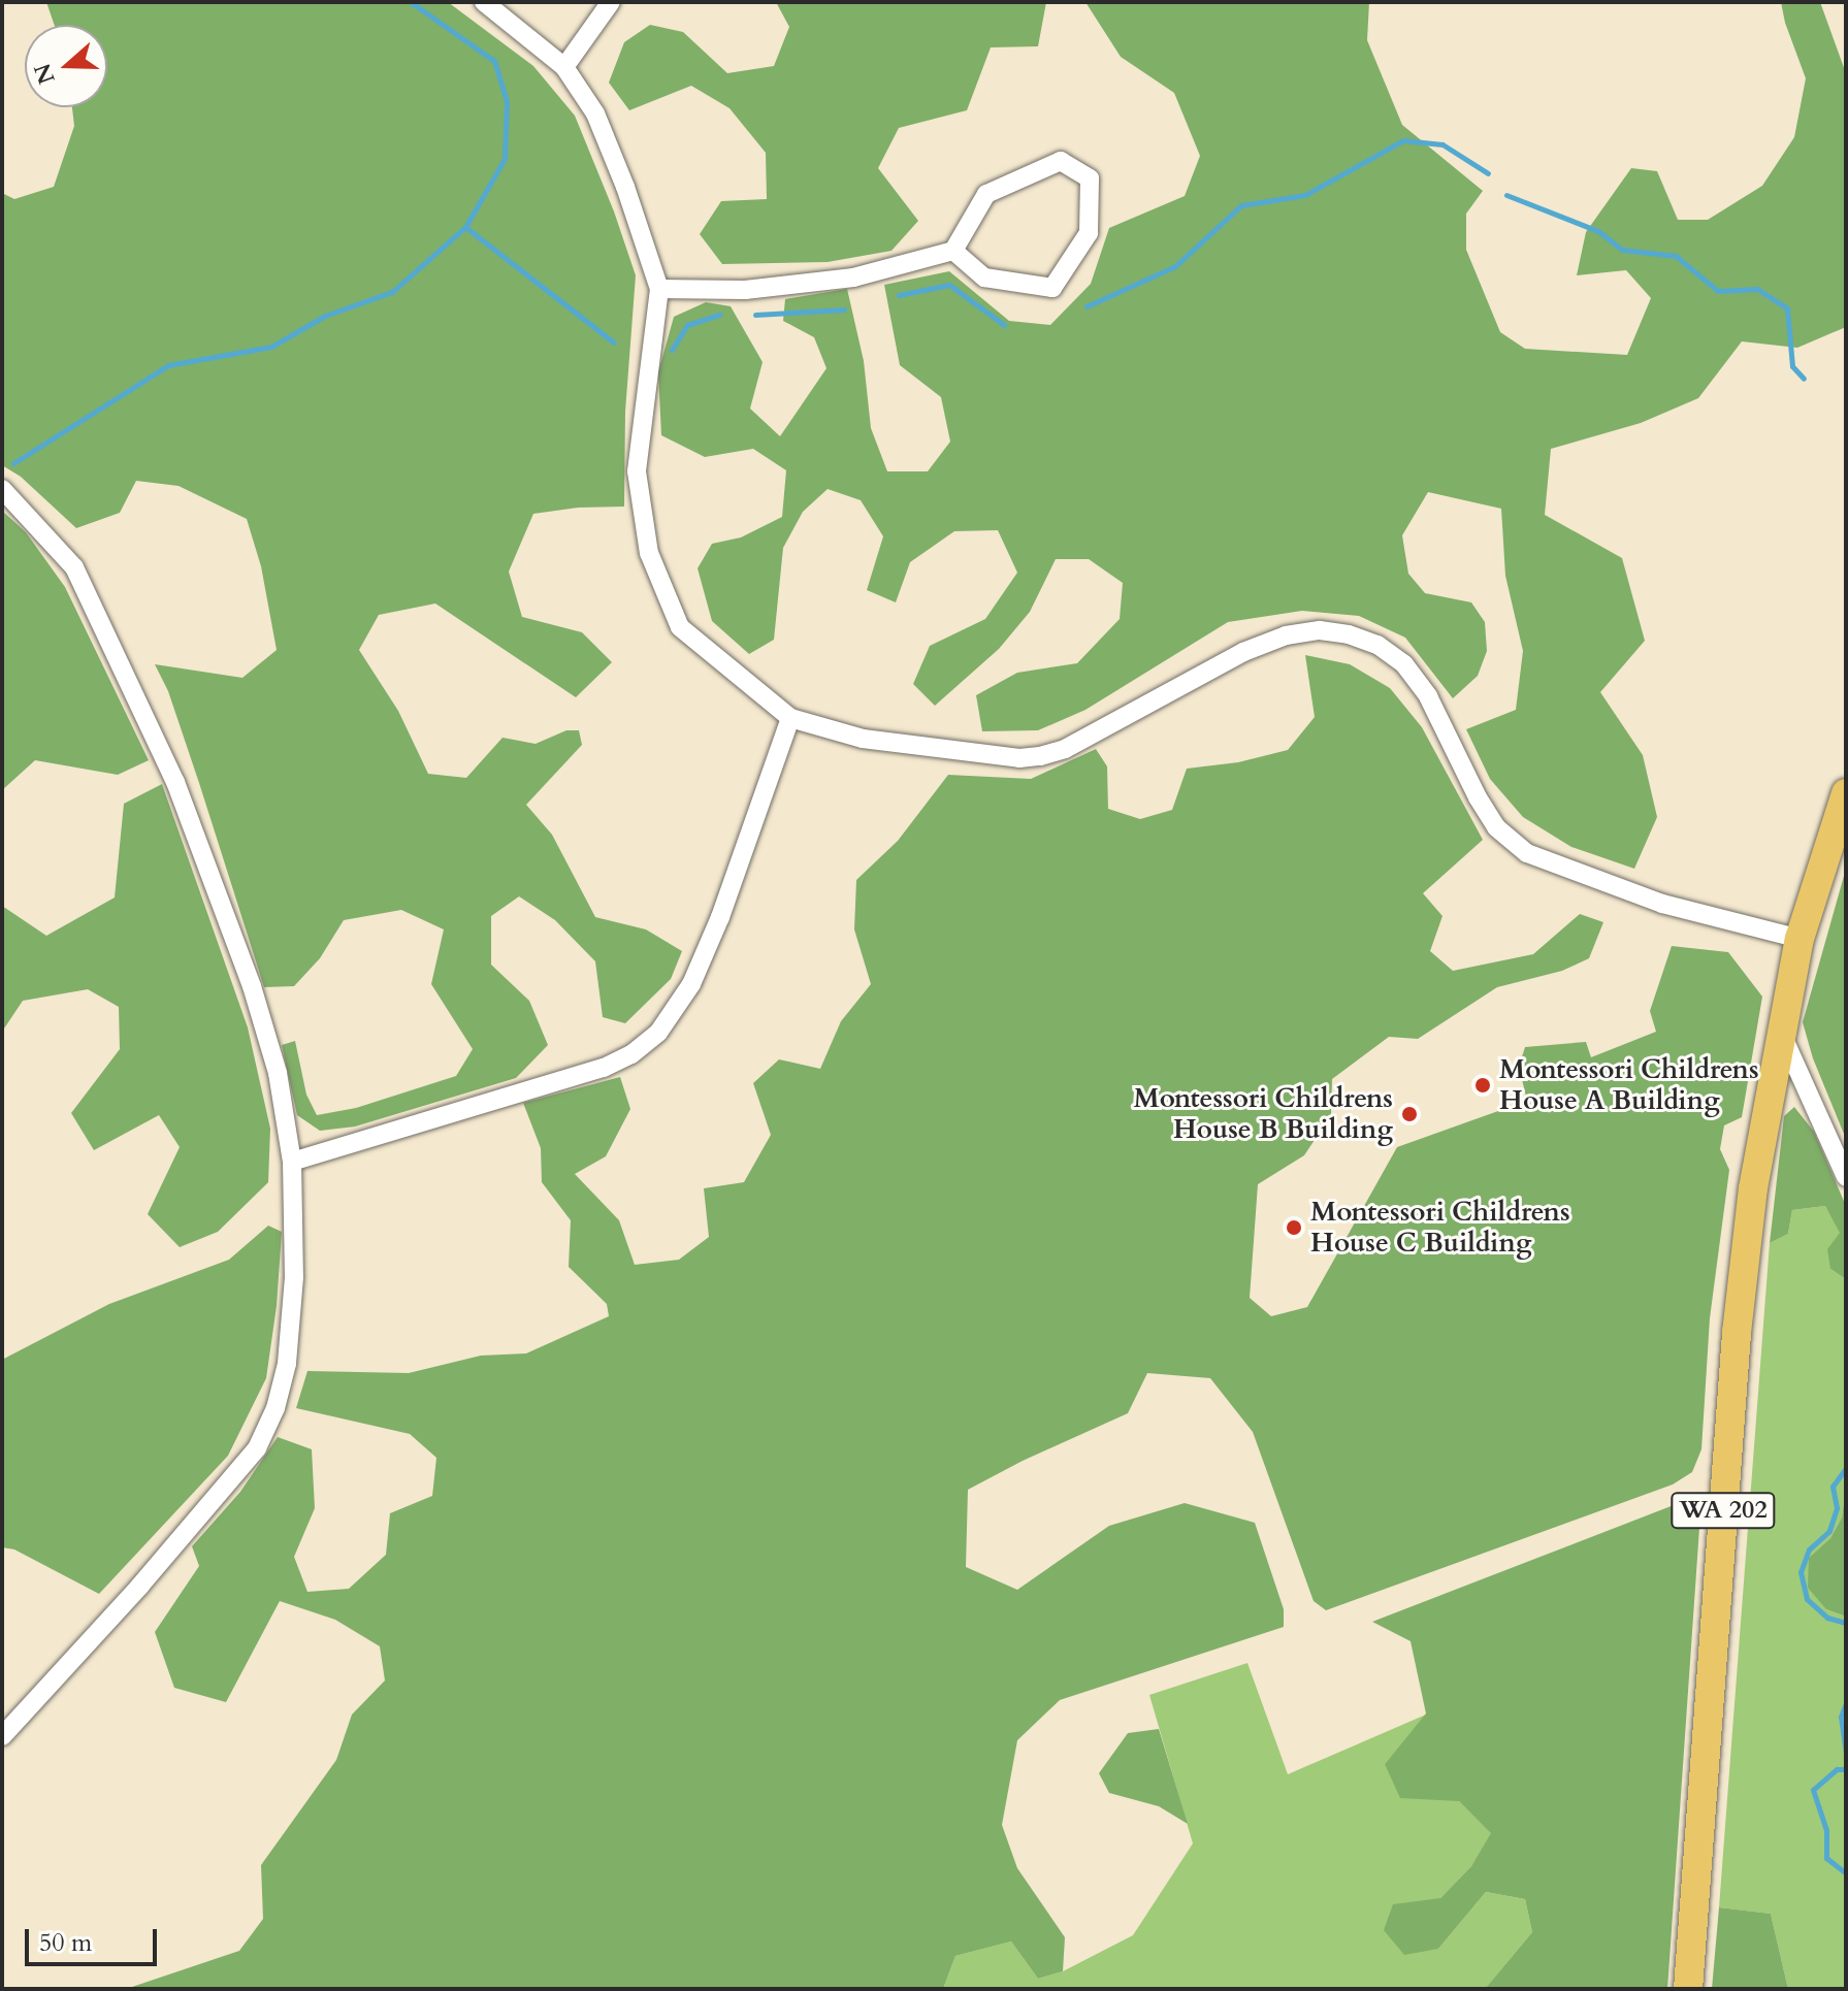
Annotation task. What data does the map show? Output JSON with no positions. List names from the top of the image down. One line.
{"streets":{"main road":["WA 202"]},"places":["Montessori Childrens House A Building","Montessori Childrens House B Building","Montessori Childrens House C Building"],"scale_bar":"50 m","north":"left"}
